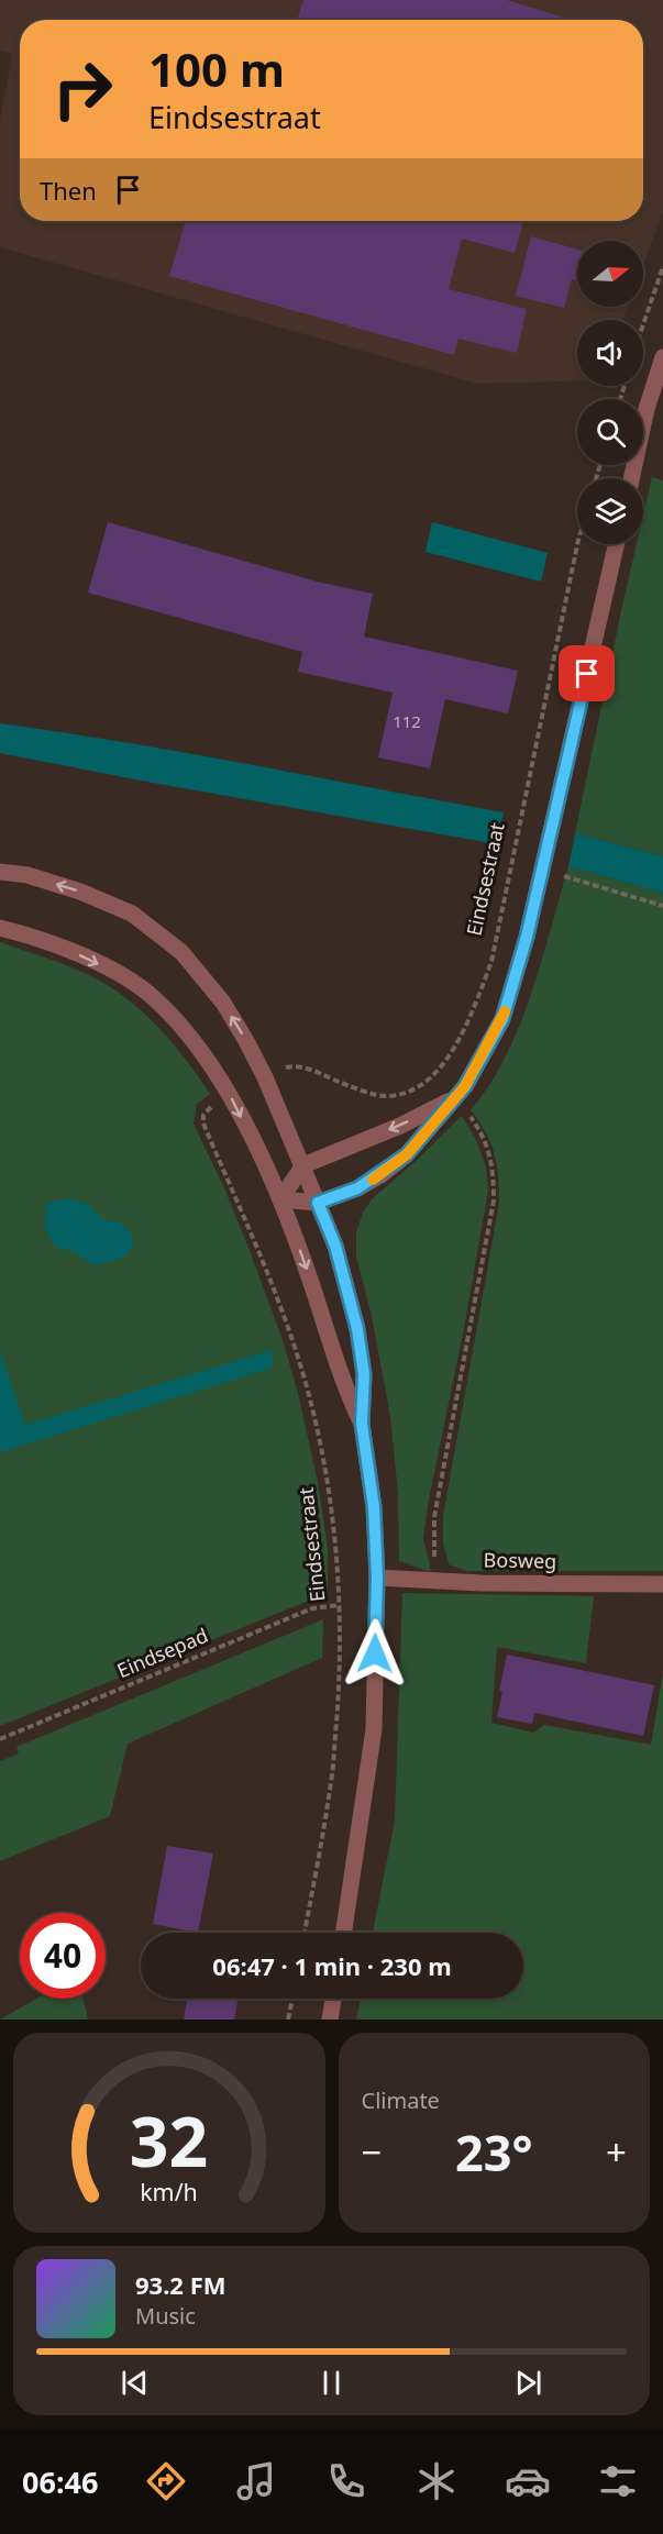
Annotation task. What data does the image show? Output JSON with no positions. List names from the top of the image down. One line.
{"streets":{"street":["Bosweg"],"path":["Eindsestraat","Eindsepad"]},"crossings":[["Eindsestraat","Eindsepad"]],"house_numbers":["112"],"north":"right","page":{"turn":["100 m","Eindsestraat"],"then":"Then","limit":"40","trip":"06:47 · 1 min · 230 m","tile":"Climate","heat":["−","23°","+"],"song":["93.2 FM","Music"],"tabs":"06:46","gauge":["32","km/h"]}}
